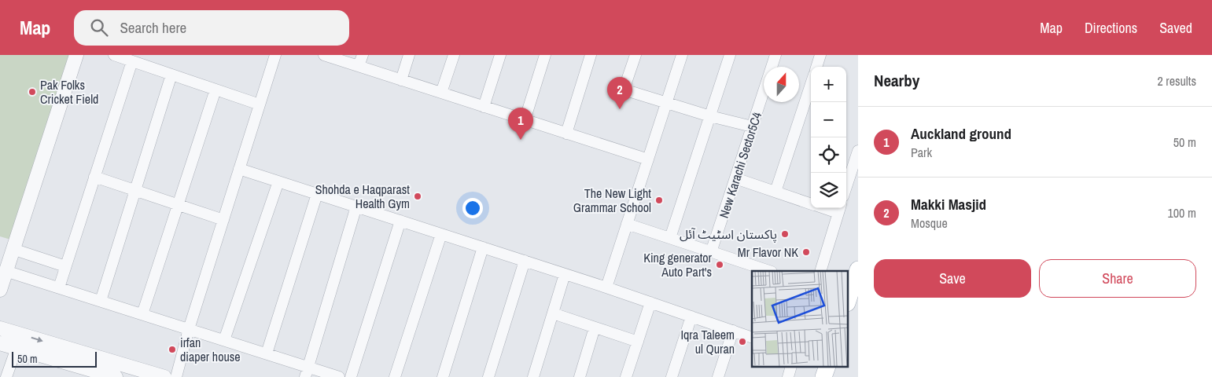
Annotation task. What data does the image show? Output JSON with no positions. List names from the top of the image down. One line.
{"streets":{"street":["New Karachi Sector5C4"]},"places":["Pak Folks Cricket Field","Shohda e Haqparast Health Gym","The New Light Grammar School","پاکستان اسٹیٹ آئل","Mr Flavor NK","King generator Auto Part's","Iqra Taleem ul Quran","irfan diaper house"],"scale_bar":"50 m","north":"top","page":{"header":"Map","search":"Search here","nav":["Map","Directions","Saved"],"heading":["Nearby","2 results"],"map_buttons":["+","−"],"pins":["2","1"],"list":[{"mark":"1","name":"Auckland ground","note":"Park","value":"50 m"},{"mark":"2","name":"Makki Masjid","note":"Mosque","value":"100 m"}],"buttons":["Save","Share"],"scale":"50 m"}}
